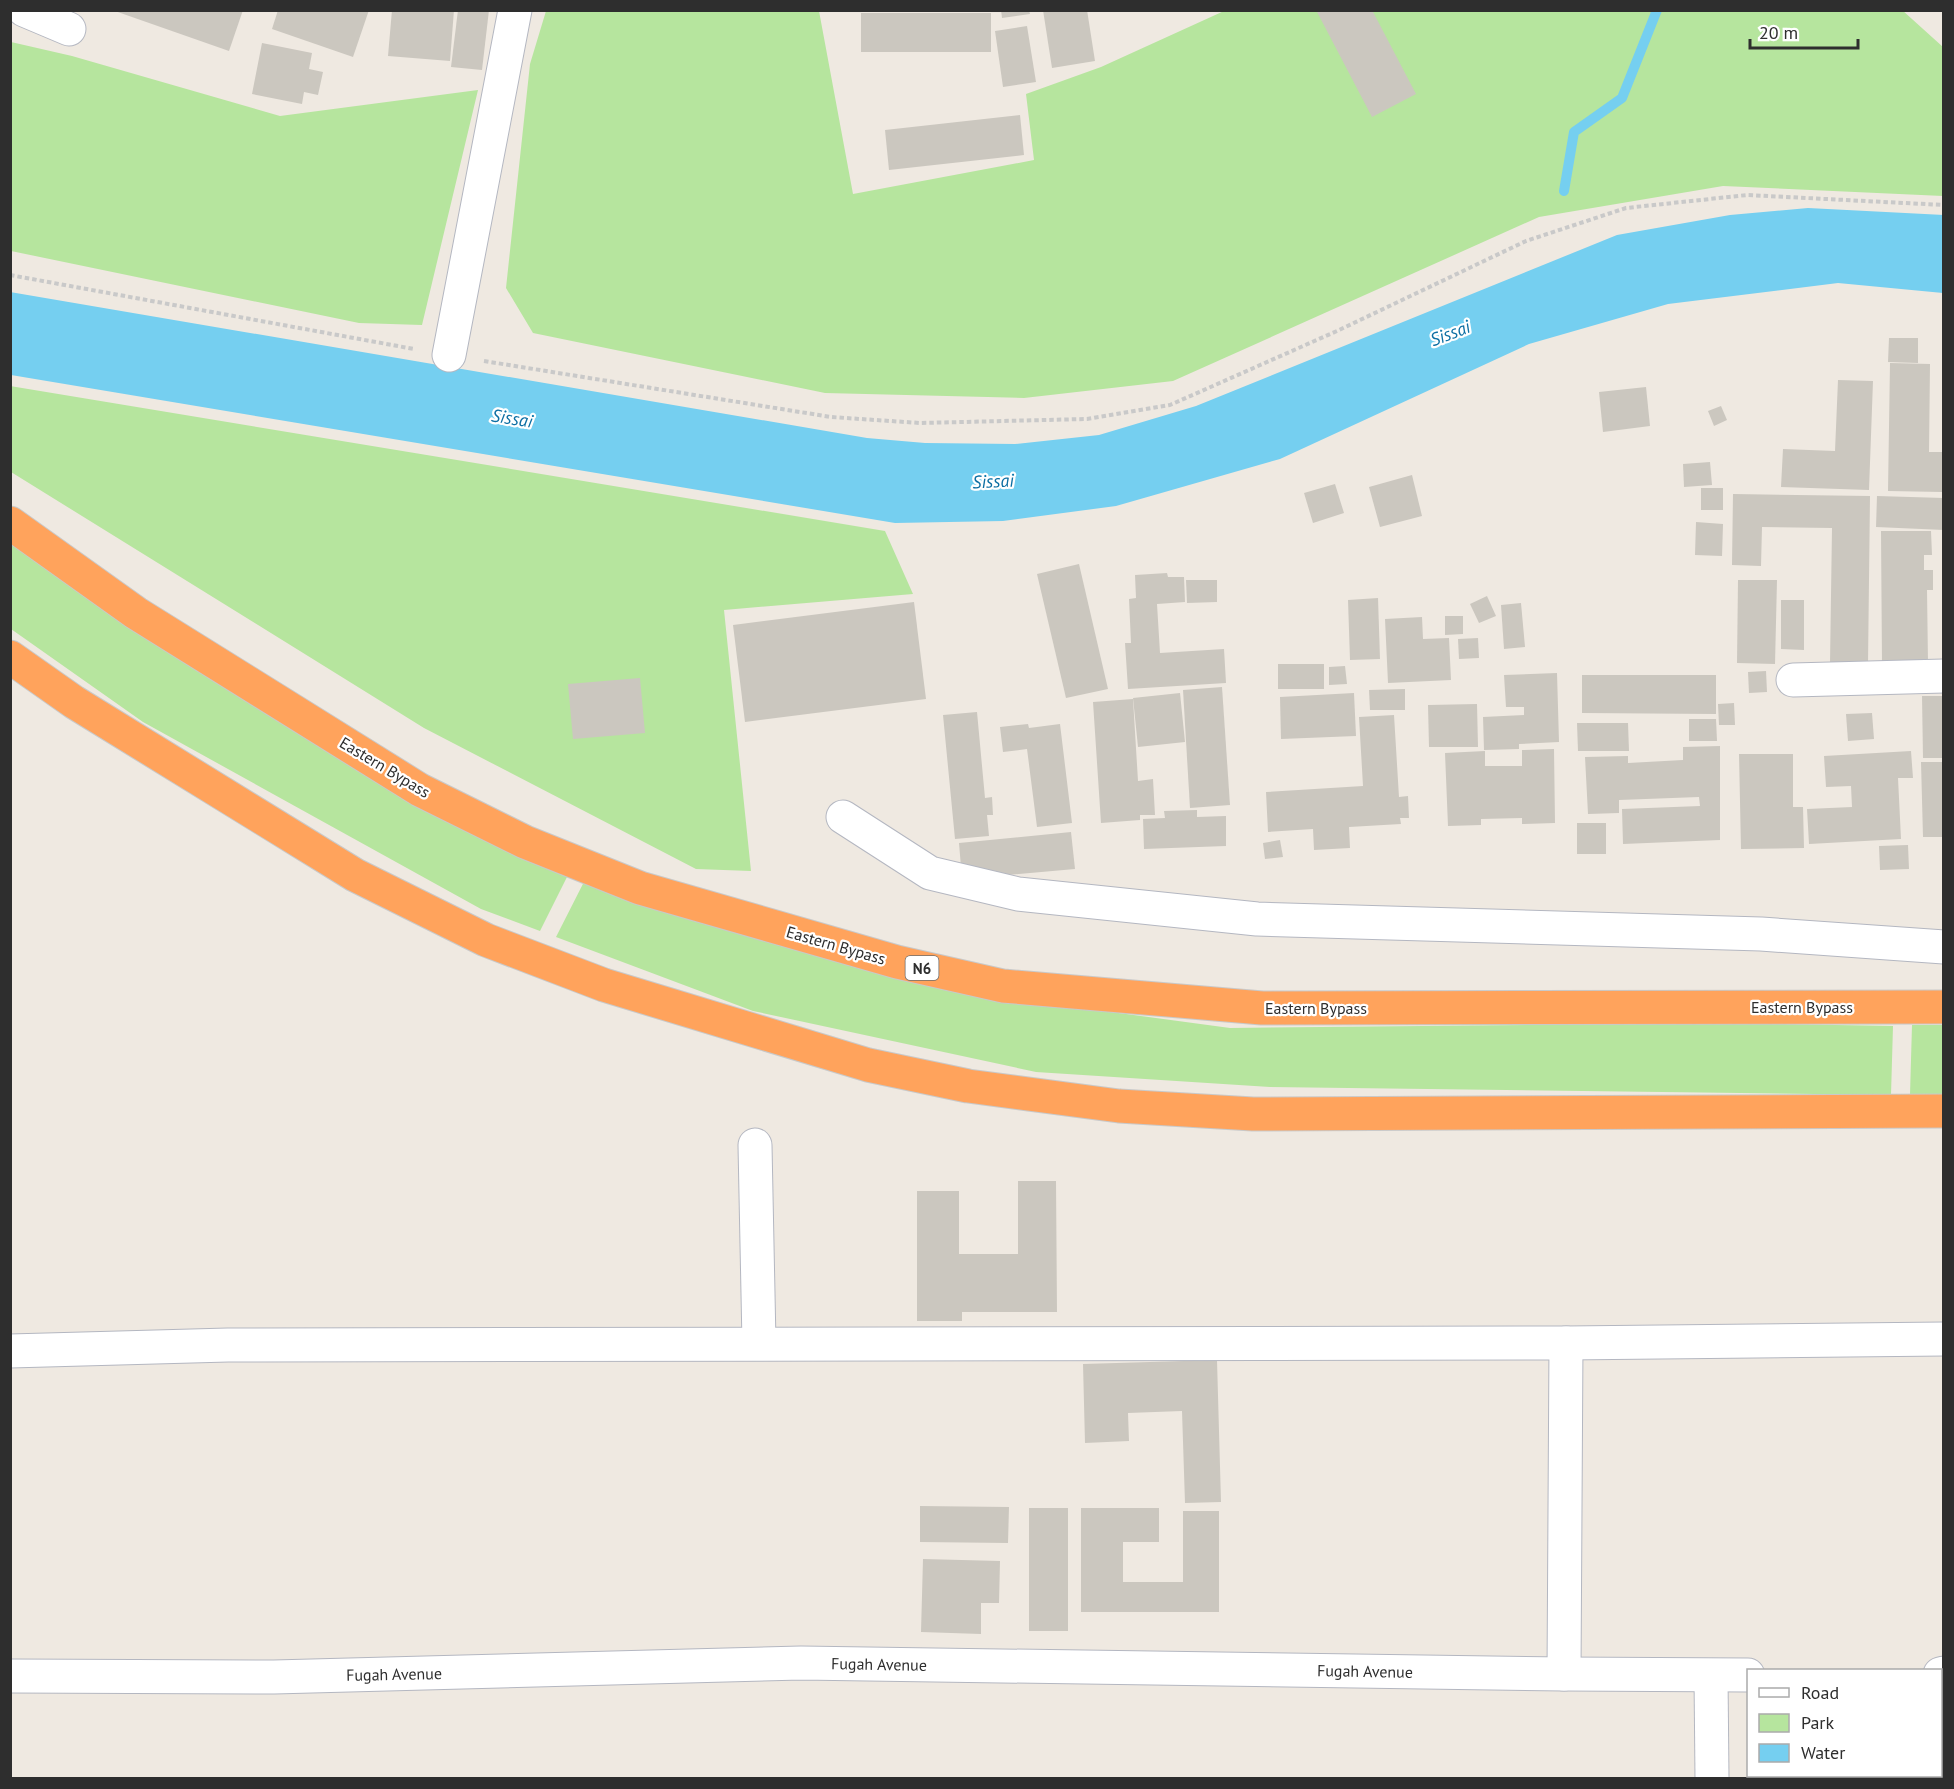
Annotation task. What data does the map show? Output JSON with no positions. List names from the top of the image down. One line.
{"streets":{"highway":["Eastern Bypass","N6"],"street":["Fugah Avenue"]},"water":["Sissai"],"legend":["Road","Park","Water"],"scale_bar":"20 m"}
